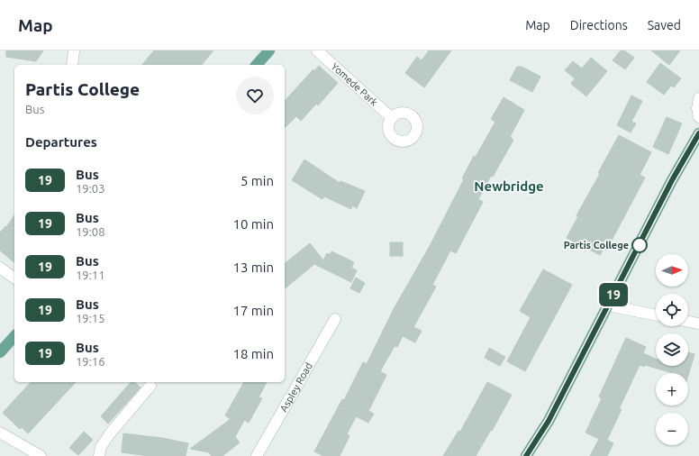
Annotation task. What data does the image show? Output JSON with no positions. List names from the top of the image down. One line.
{"streets":{"street":["Yomede Park","Aspley Road"]},"districts":["Newbridge"],"places":["Partis College"],"lines":["bus line 19"],"north":"right","page":{"header":"Map","nav":["Map","Directions","Saved"],"on_map":"19","heading":[["Partis College","Bus"],"Departures"],"list":[{"mark":"19","name":"Bus","note":"19:03","value":"5 min"},{"mark":"19","name":"Bus","note":"19:08","value":"10 min"},{"mark":"19","name":"Bus","note":"19:11","value":"13 min"},{"mark":"19","name":"Bus","note":"19:15","value":"17 min"},{"mark":"19","name":"Bus","note":"19:16","value":"18 min"}],"map_buttons":["+","−"]}}
